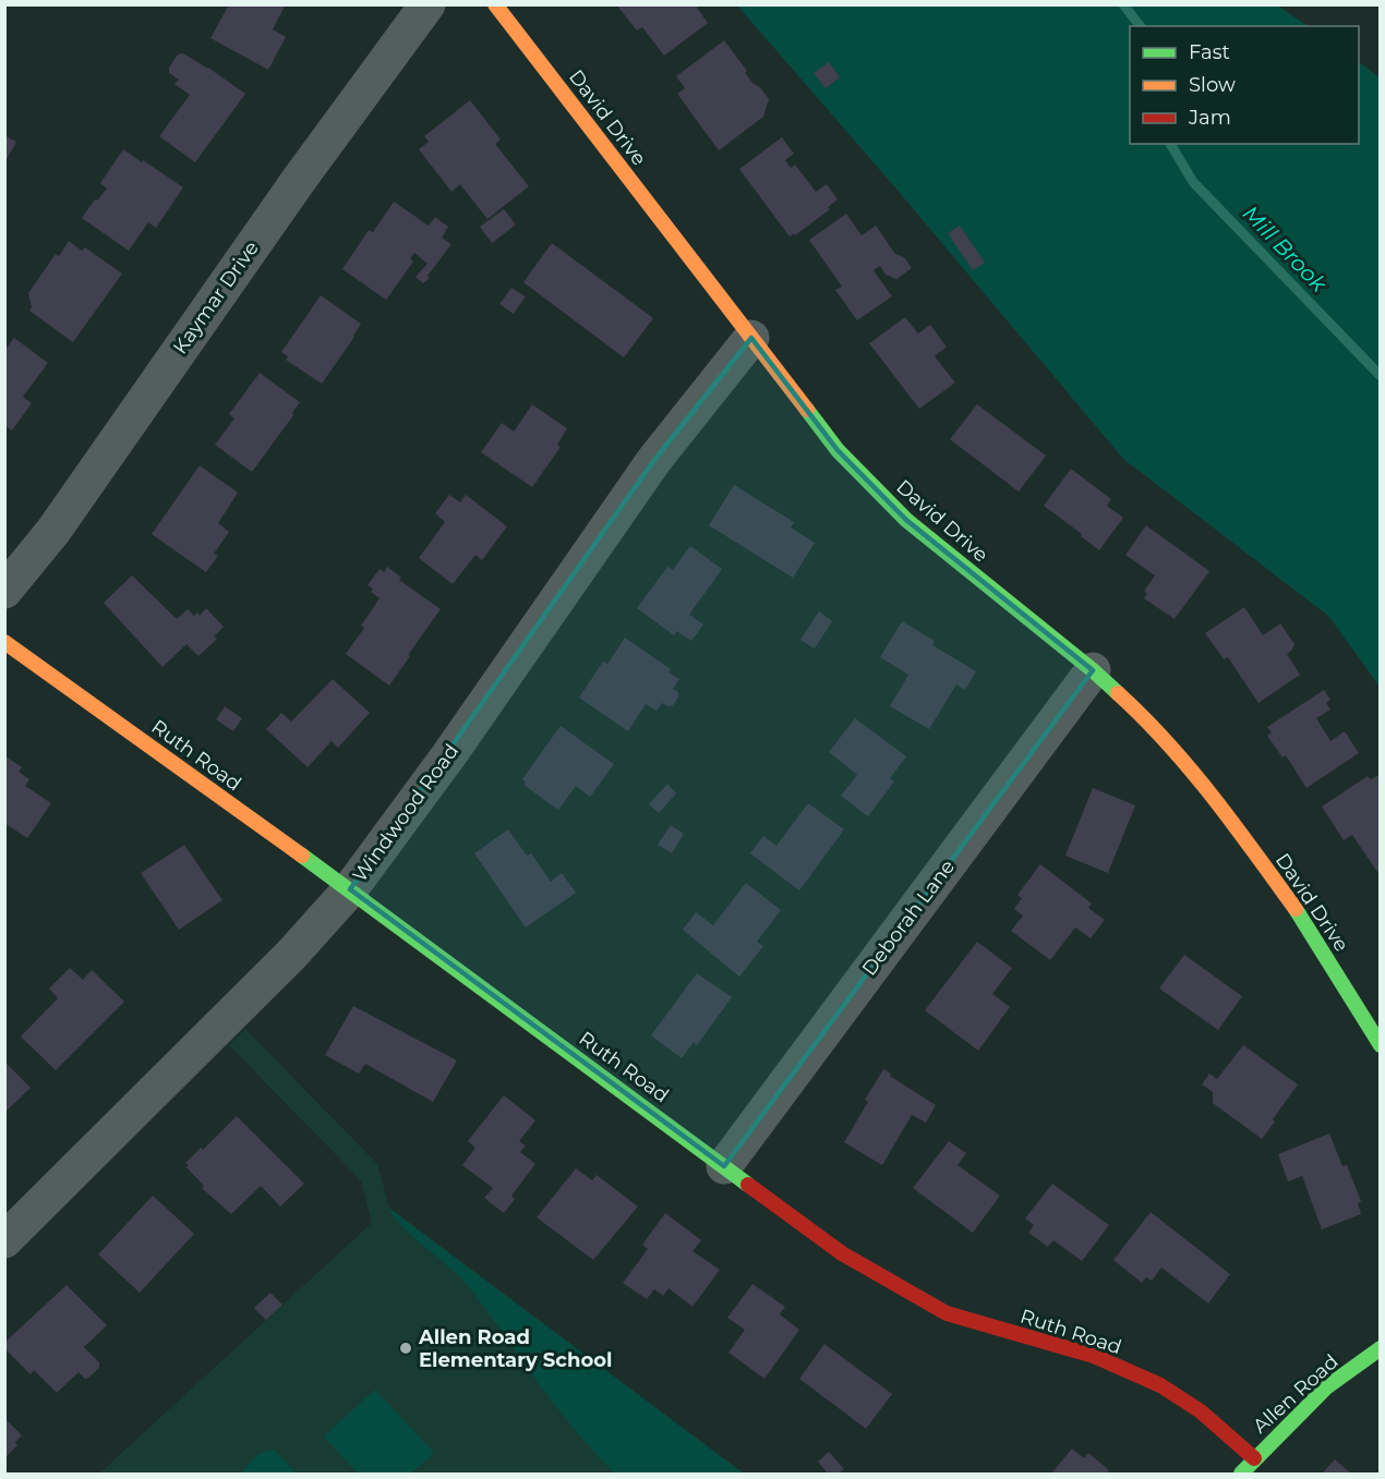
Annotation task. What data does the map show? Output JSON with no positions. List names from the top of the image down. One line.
{"streets":{"street":["David Drive","Kaymar Drive","Ruth Road","Windwood Road","Deborah Lane","Allen Road"]},"crossings":[["David Drive","Windwood Road"],["David Drive","Deborah Lane"],["Ruth Road","Windwood Road"],["Ruth Road","Deborah Lane"],["Ruth Road","Allen Road"]],"water":["Mill Brook"],"places":["Allen Road Elementary School"],"legend":["Fast","Slow","Jam"]}
